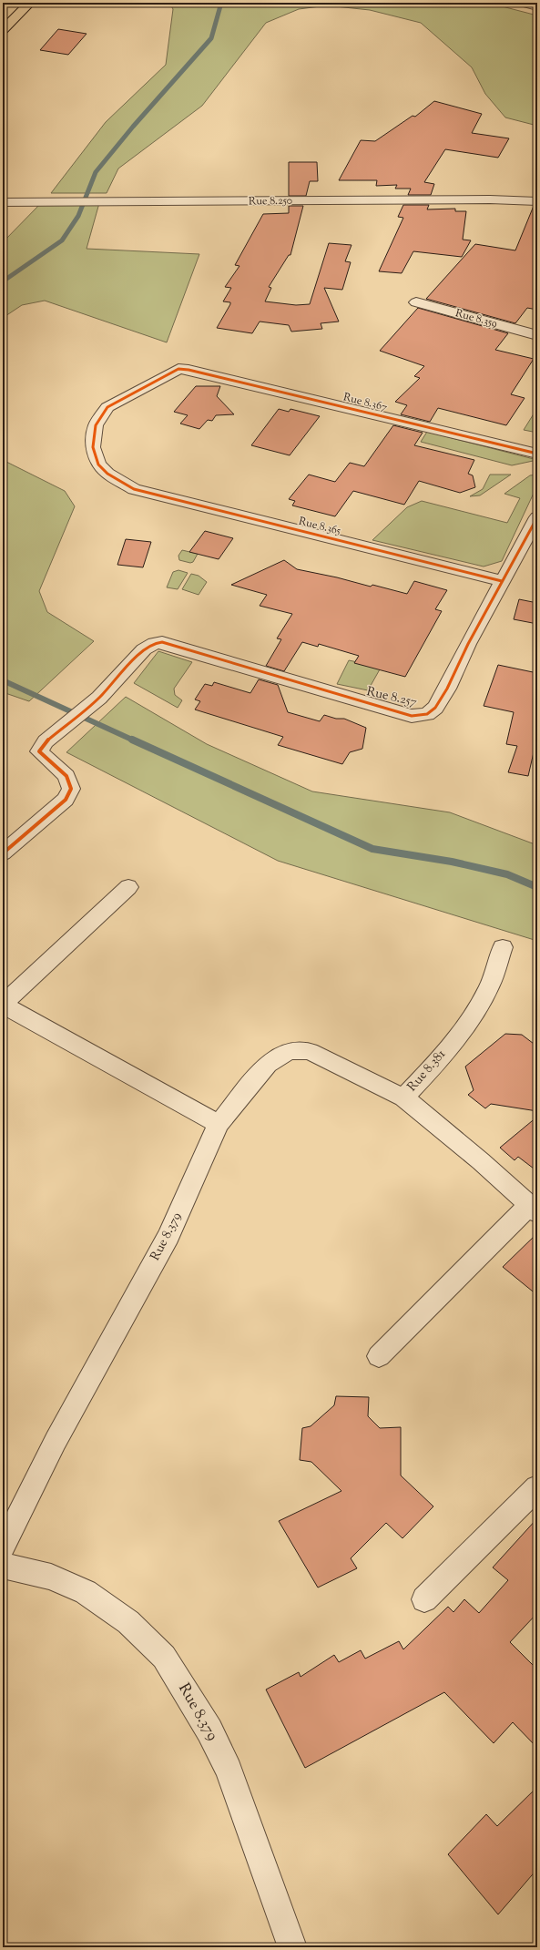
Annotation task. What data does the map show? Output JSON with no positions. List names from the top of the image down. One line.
{"streets":{"street":["Rue 8.250","Rue 8.359","Rue 8.367","Rue 8.365","Rue 8.257","Rue 8.381","Rue 8.379"]},"crossings":[["Rue 8.367","Rue 8.365"],["Rue 8.365","Rue 8.257"],["Rue 8.381","Rue 8.379"]]}
